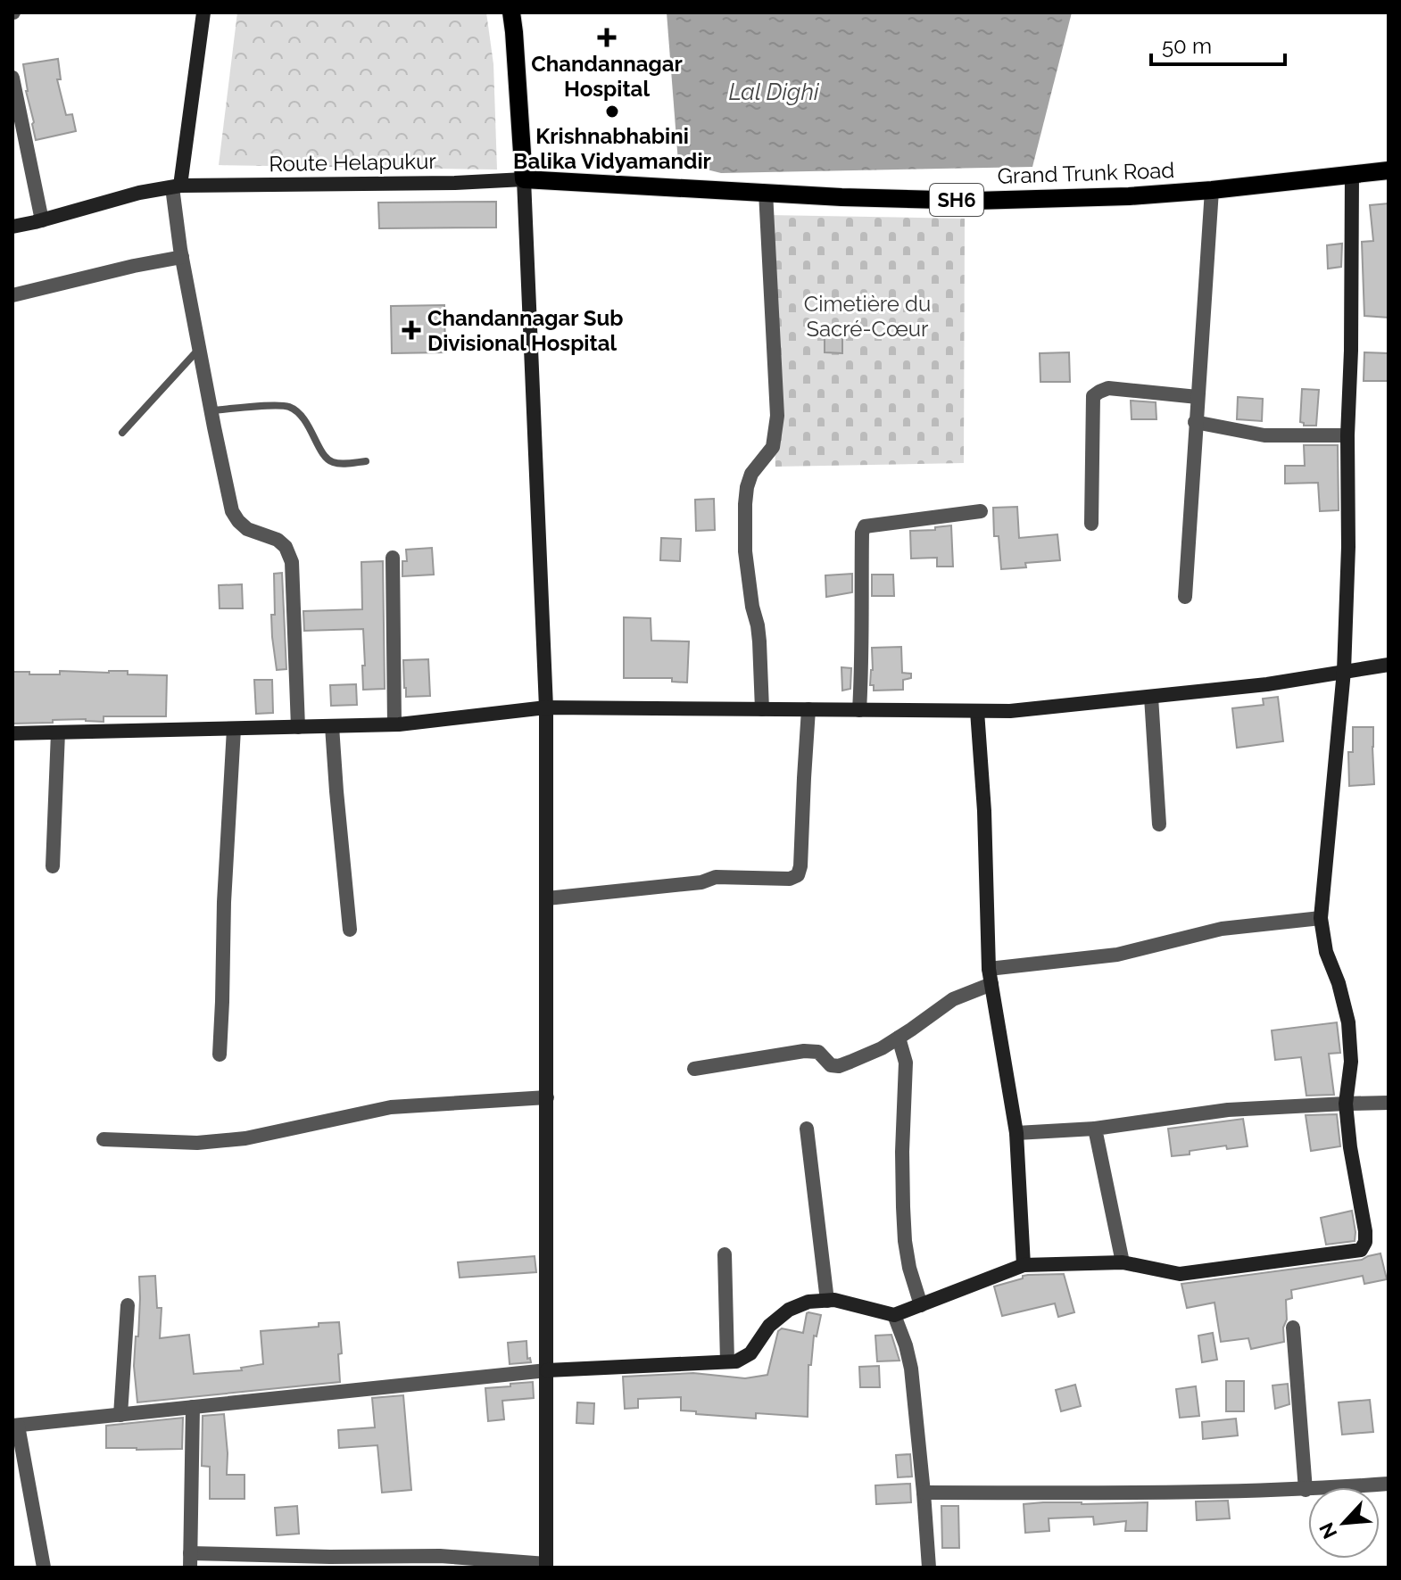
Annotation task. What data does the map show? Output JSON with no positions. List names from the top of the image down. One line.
{"streets":{"main road":["Grand Trunk Road","SH6"],"street":["Route Helapukur"]},"crossings":[["Route Helapukur","Grand Trunk Road"]],"water":["Lal Dighi"],"parks":["Cimetière du Sacré-Cœur"],"places":{"health":["Chandannagar Hospital","Chandannagar Sub Divisional Hospital"],"other":["Krishnabhabini Balika Vidyamandir"]},"scale_bar":"50 m","north":"bottom left"}
